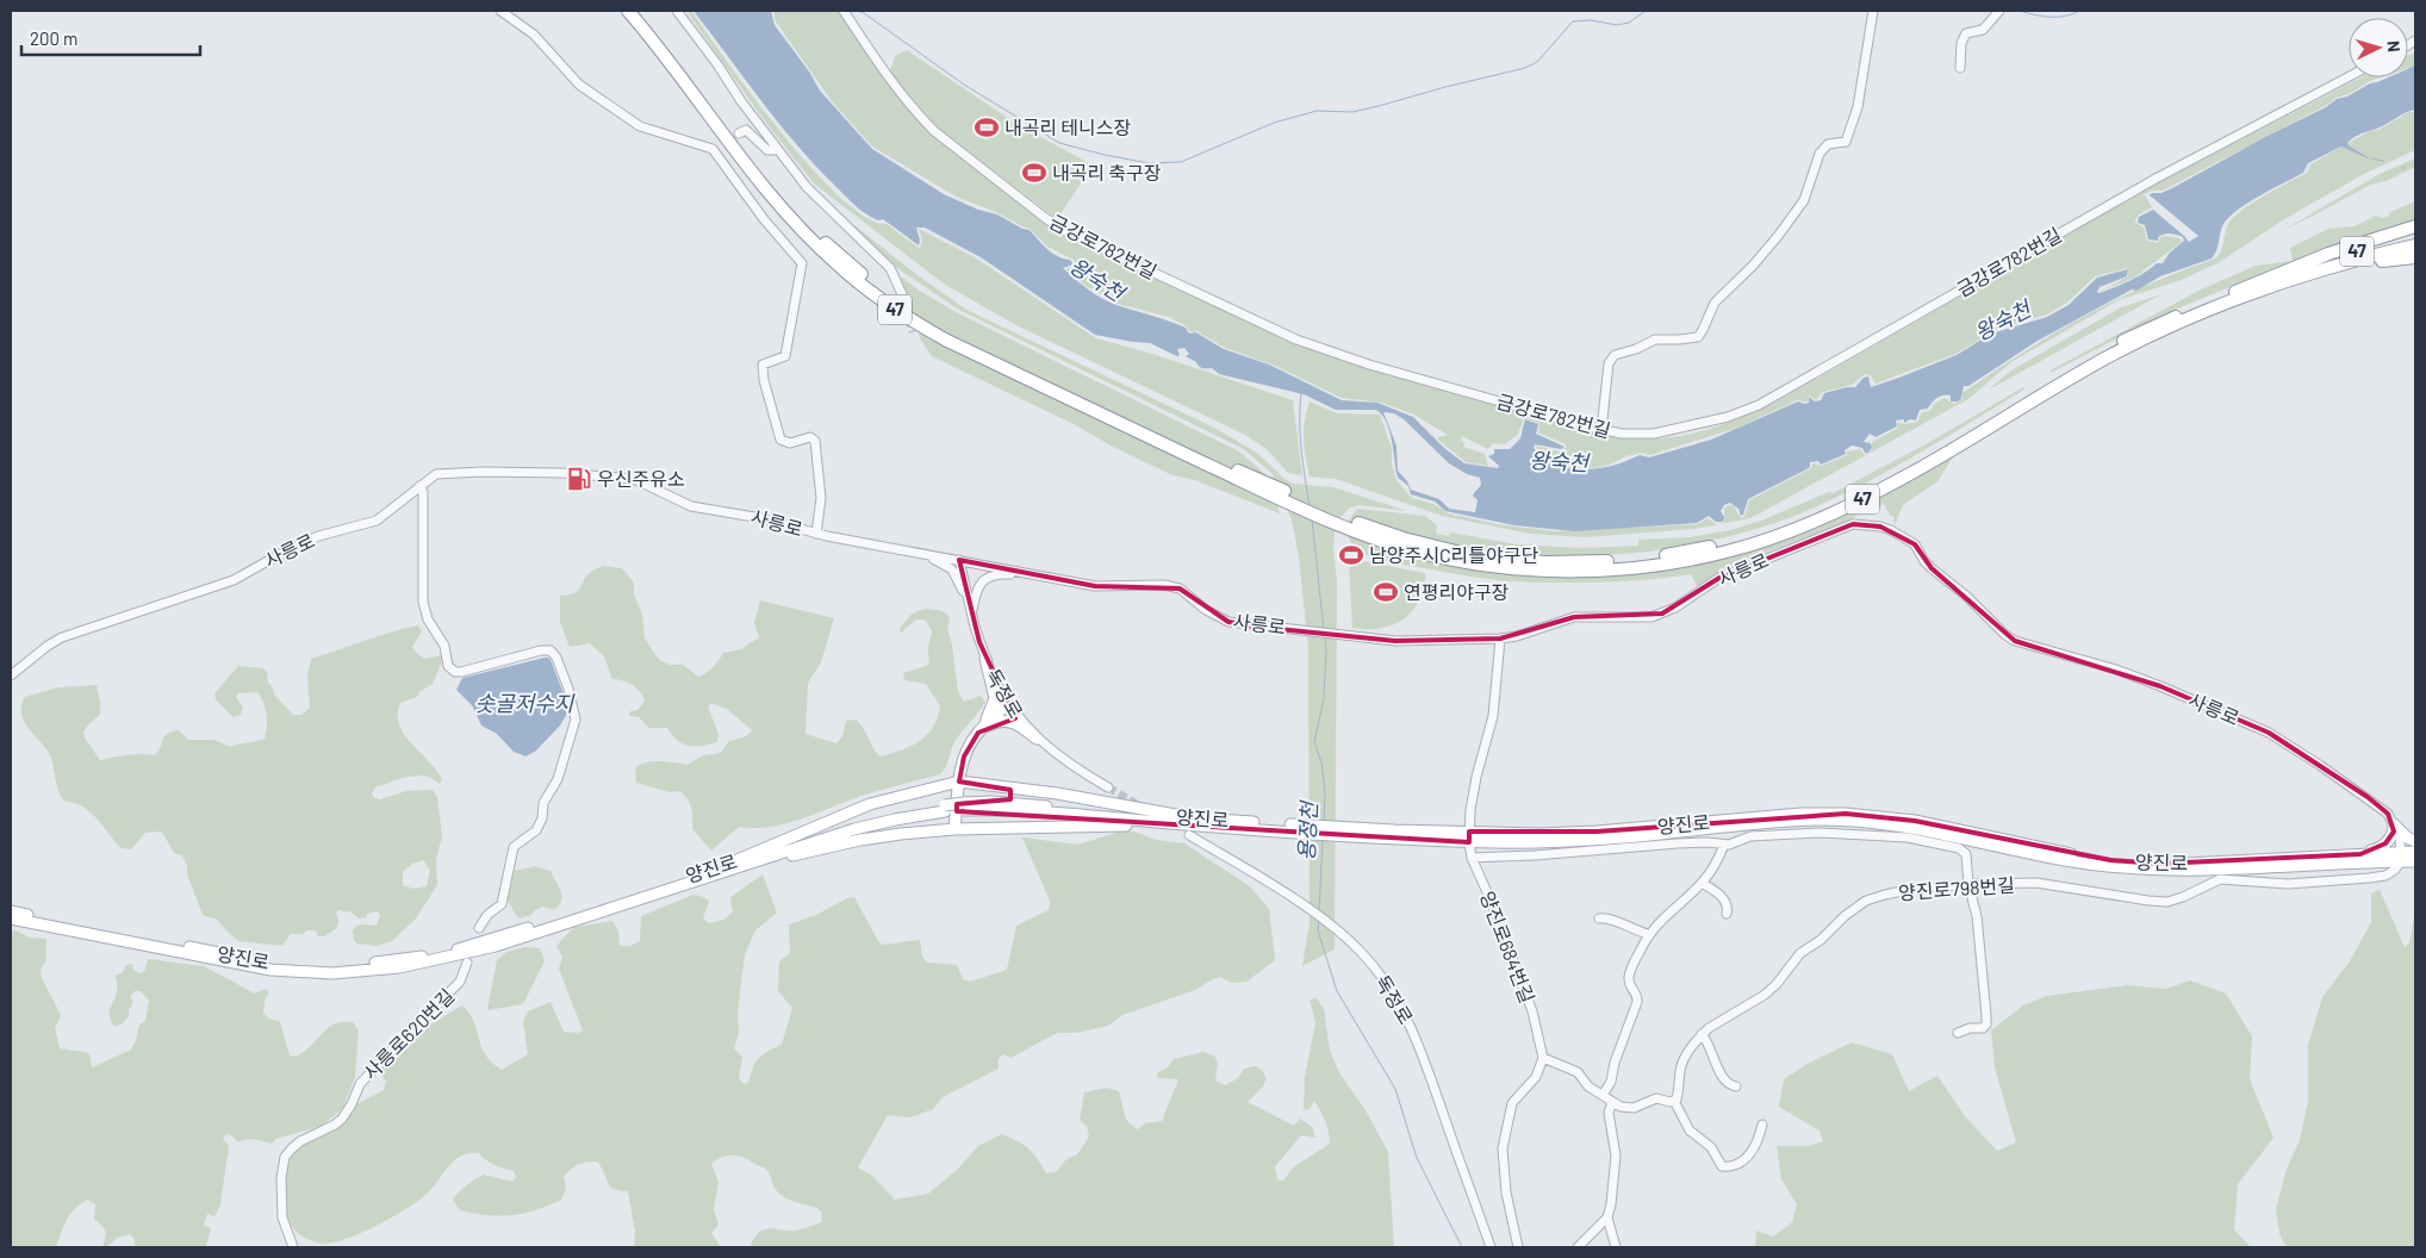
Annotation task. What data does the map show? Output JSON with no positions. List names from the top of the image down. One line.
{"streets":{"highway":["47"],"main road":["양진로"],"street":["금강로782번길","사릉로","독정로","양진로798번길","양진로684번길","사릉로620번길"]},"crossings":[["사릉로","독정로"],["사릉로","양진로"],["사릉로","양진로798번길"],["사릉로","양진로684번길"],["양진로","양진로798번길"],["양진로","양진로684번길"]],"water":["왕숙천","솟골저수지","용정천"],"places":{"sports":["내곡리 테니스장","내곡리 축구장","남양주시C리틀야구단","연평리야구장"],"fuel station":["우신주유소"]},"scale_bar":"200 m","north":"right"}
